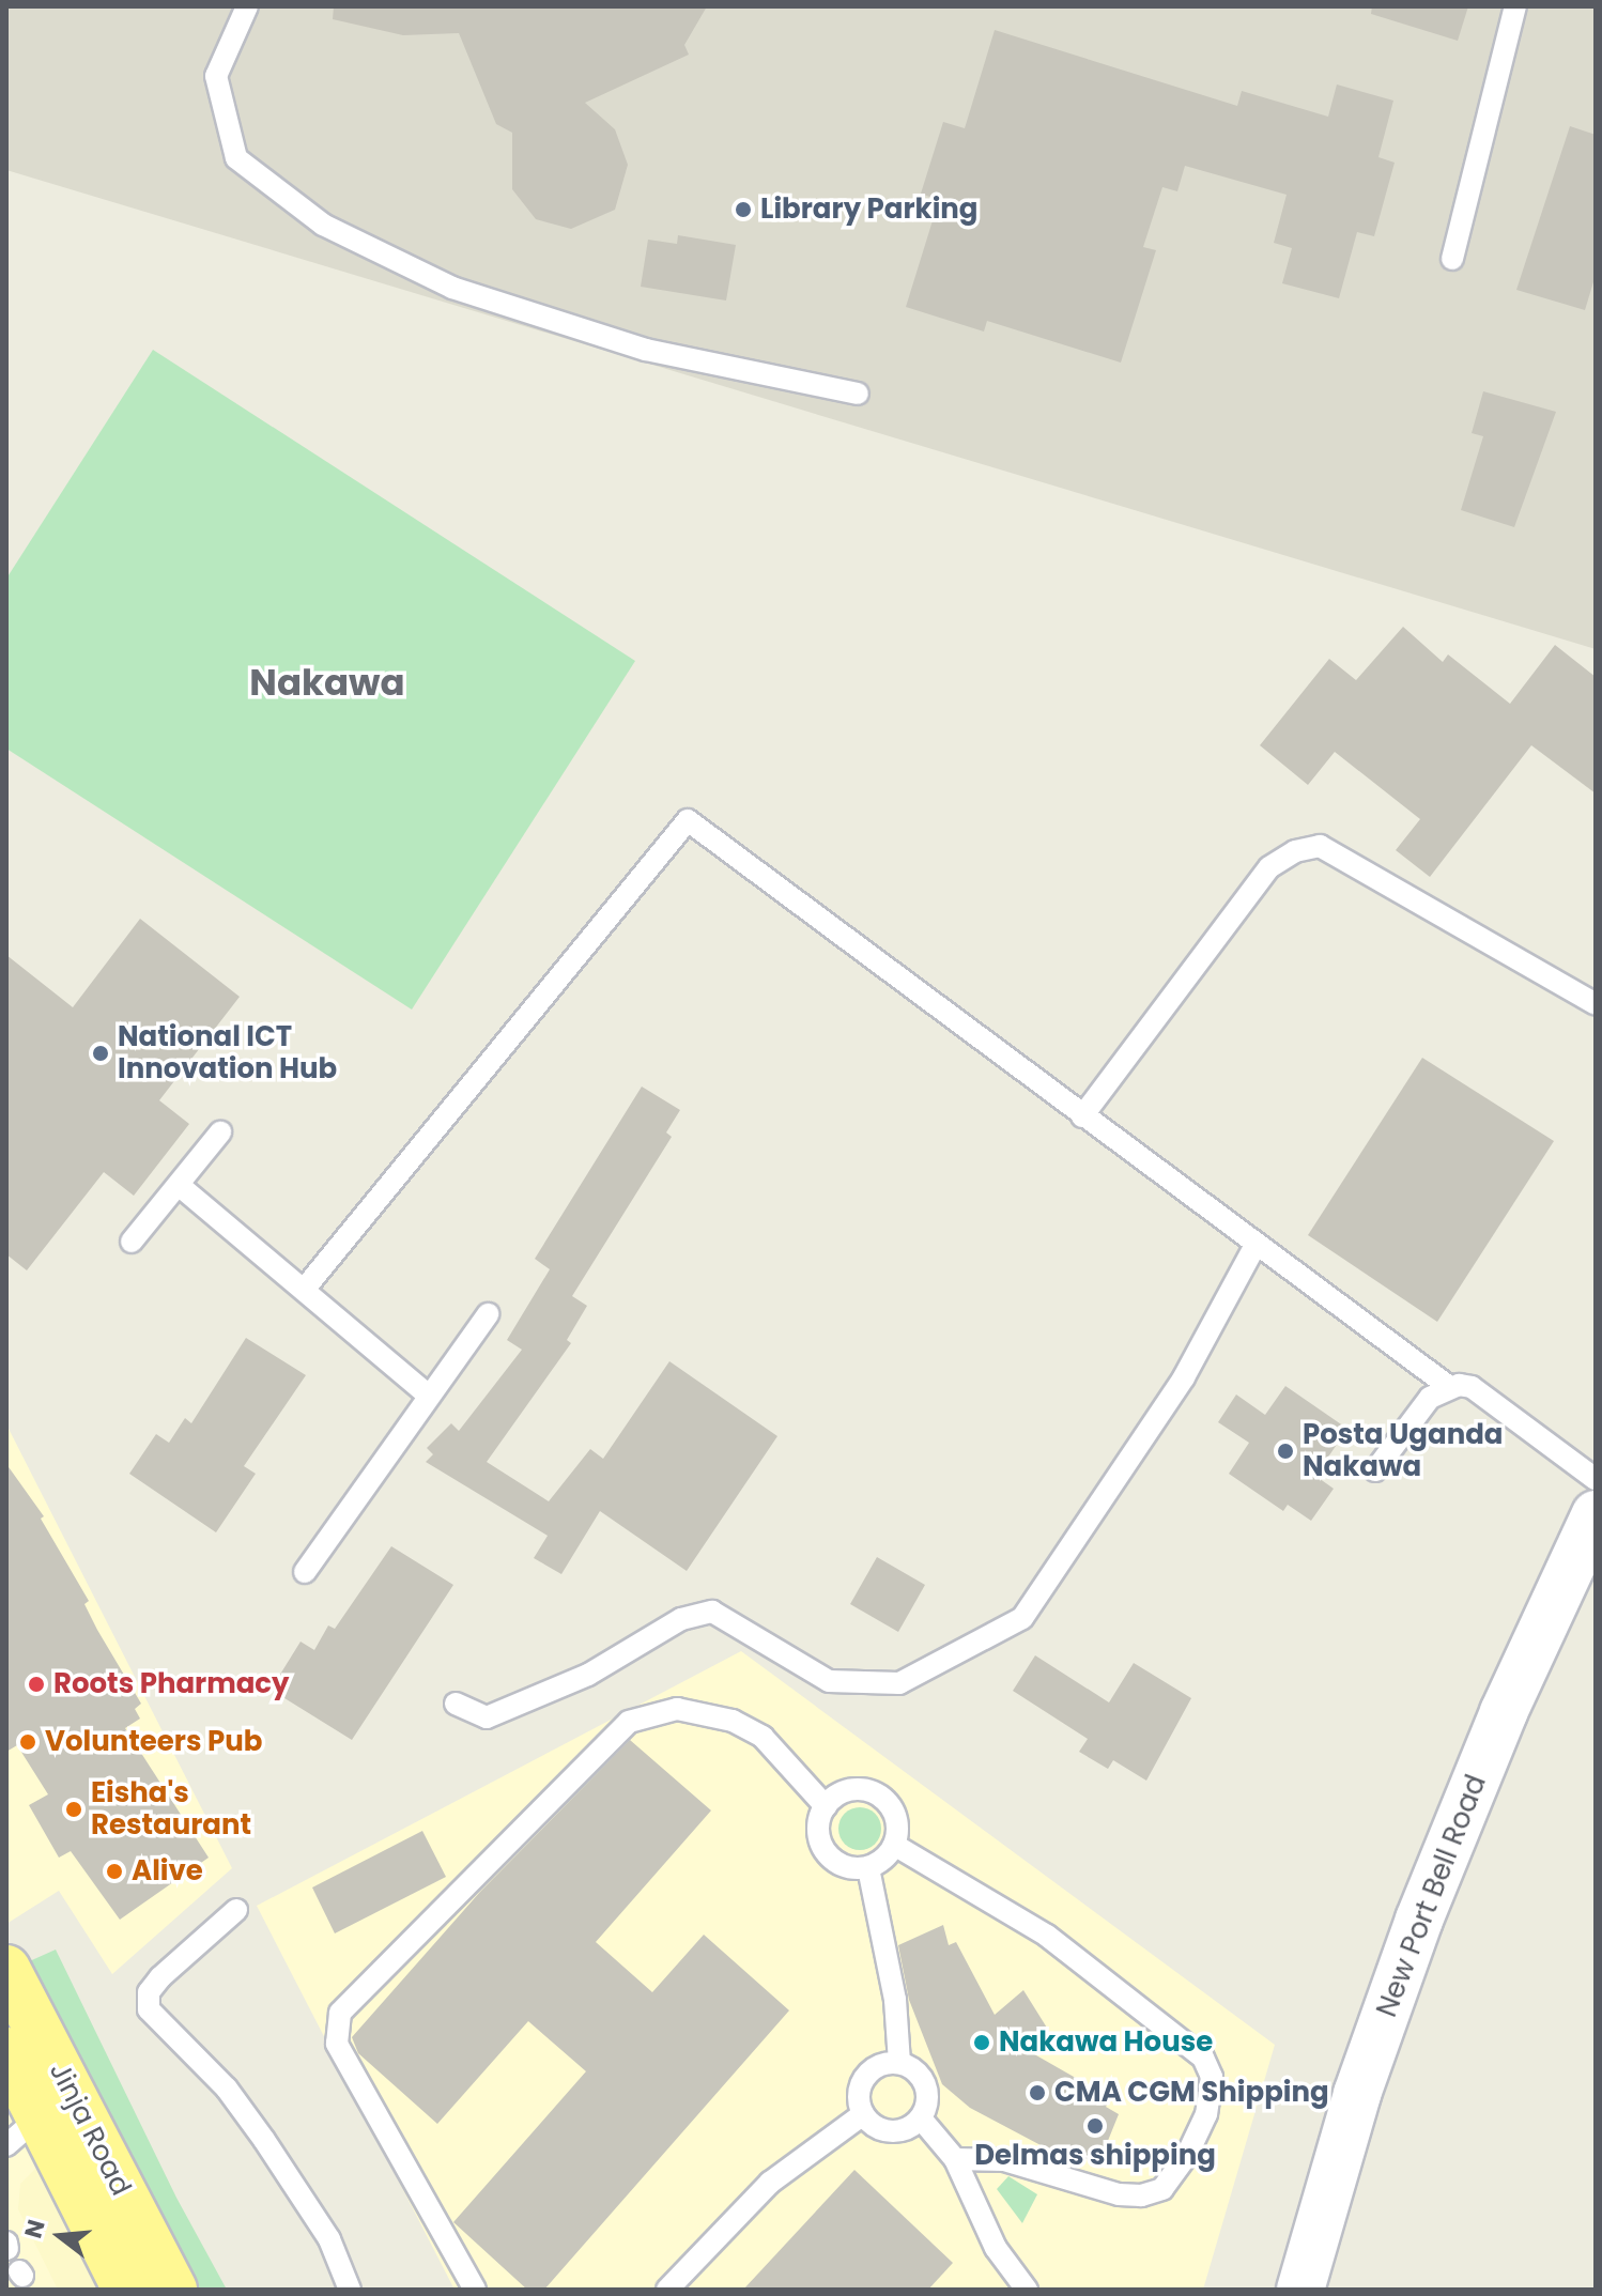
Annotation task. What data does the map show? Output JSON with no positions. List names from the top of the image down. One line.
{"streets":{"highway":["Jinja Road"],"main road":["New Port Bell Road"]},"districts":["Nakawa"],"places":["Library Parking","National ICT Innovation Hub","Posta Uganda Nakawa","Roots Pharmacy","Volunteers Pub","Eisha's Restaurant","Alive","Nakawa House","CMA CGM Shipping","Delmas shipping"],"north":"left"}
